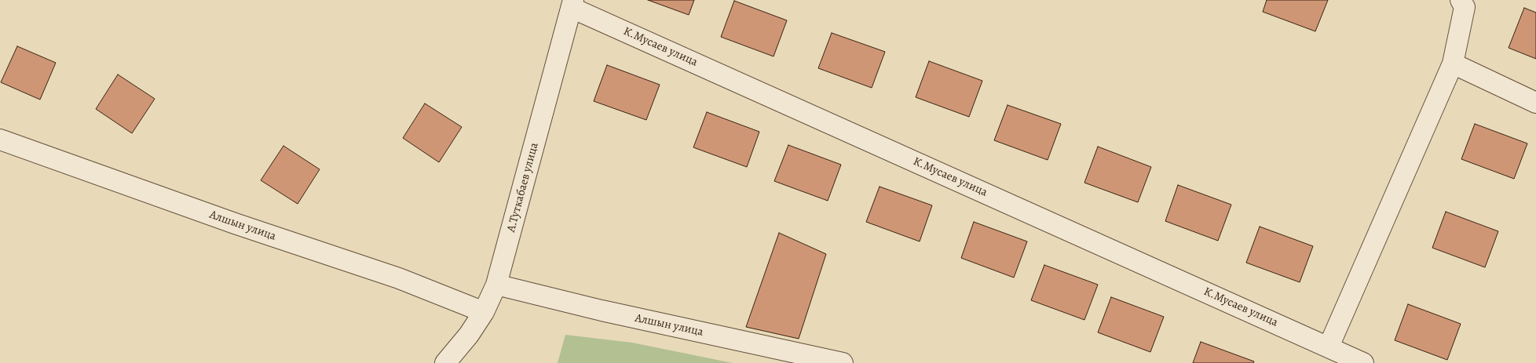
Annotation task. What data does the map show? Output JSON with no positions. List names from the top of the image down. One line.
{"streets":{"street":["К.Мусаев улица","А.Туткабаев улица","Алшын улица"]},"crossings":[["К.Мусаев улица","А.Туткабаев улица"],["А.Туткабаев улица","Алшын улица"]]}
